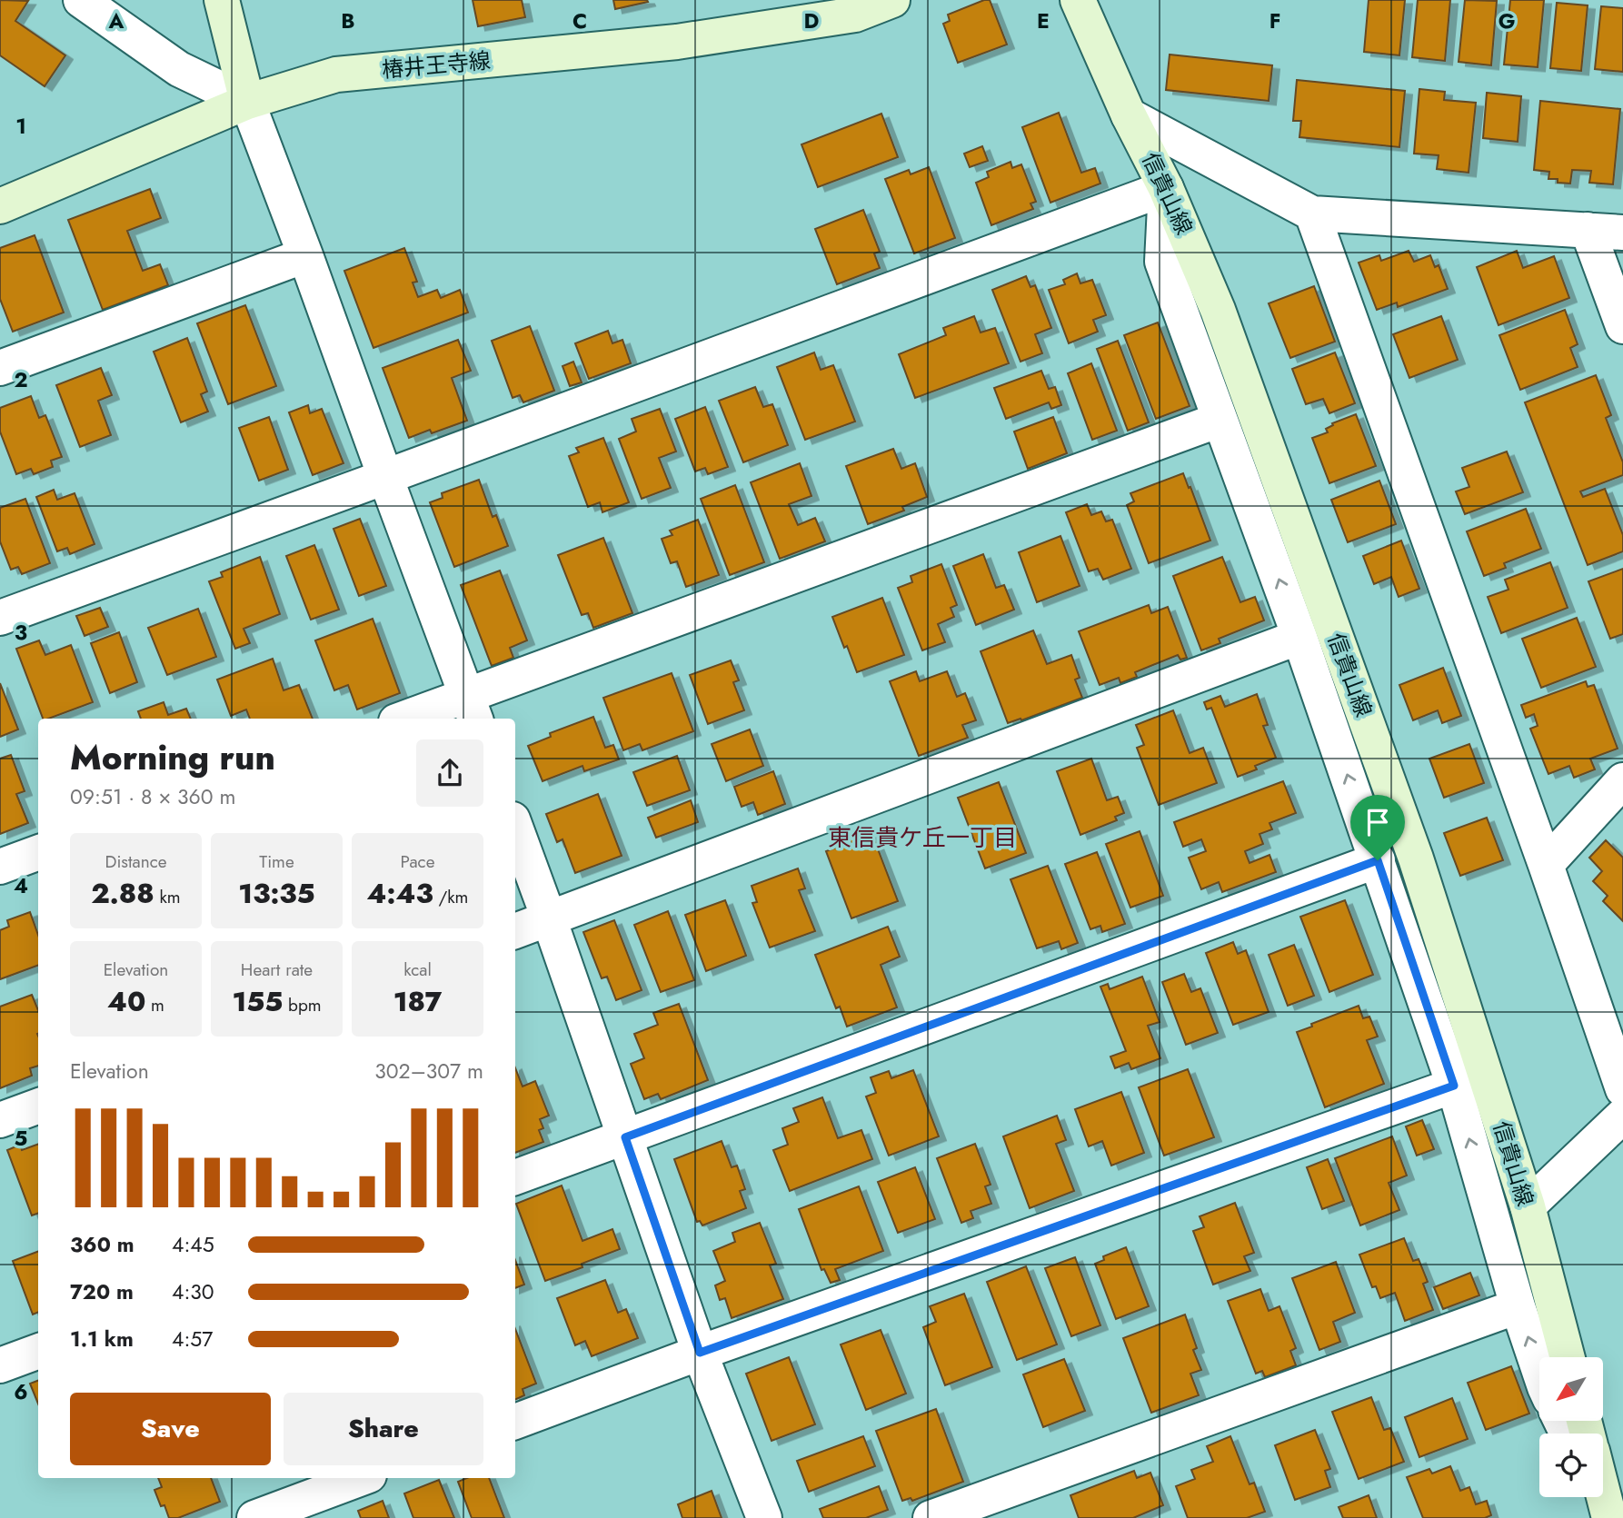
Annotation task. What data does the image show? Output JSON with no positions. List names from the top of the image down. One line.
{"streets":{"main road":["椿井王寺線","信貴山線"]},"districts":["東信貴ケ丘一丁目"],"north":"bottom left","page":{"heading":["Morning run","09:51 · 8 × 360 m"],"stats":[["Distance","2.88 km"],["Time","13:35"],["Pace","4:43 /km"],["Elevation","40 m"],["Heart rate","155 bpm"],["kcal","187"]],"chart":["Elevation","302–307 m"],"list":[{"name":"360 m","note":"4:45"},{"name":"720 m","note":"4:30"},{"name":"1.1 km","note":"4:57"}],"buttons":["Save","Share"]},"grid":{"columns":["A","B","C","D","E","F","G"],"rows":["1","2","3","4","5","6"]}}
